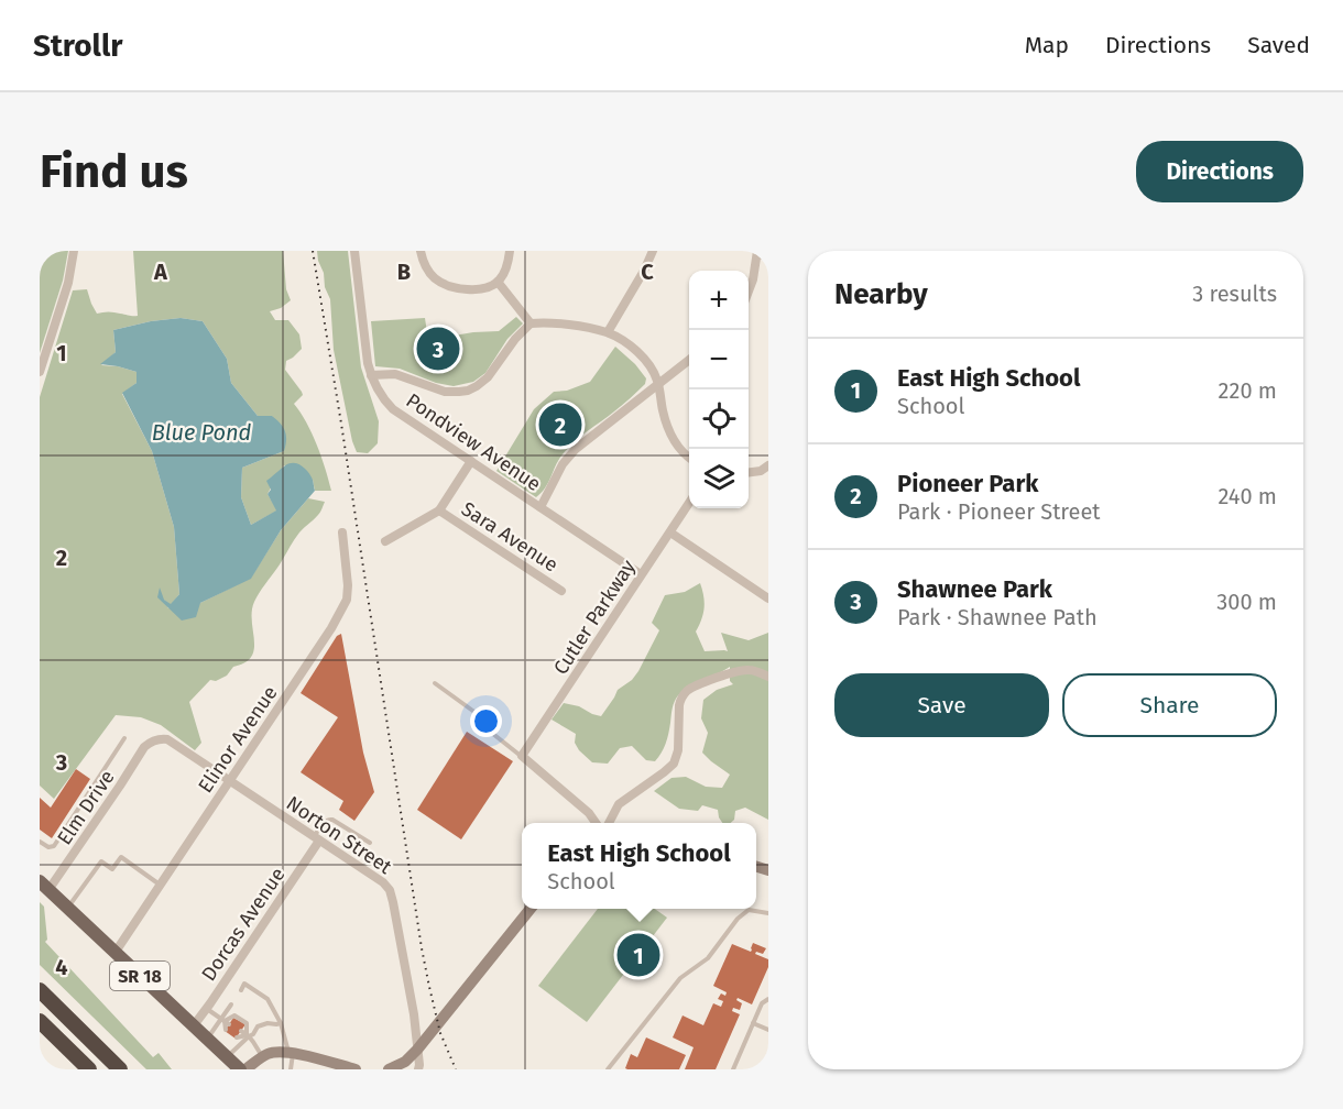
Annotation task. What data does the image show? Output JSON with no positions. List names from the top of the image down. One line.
{"streets":{"main road":["SR 18"],"street":["Pondview Avenue","Sara Avenue","Cutler Parkway","Elinor Avenue","Elm Drive","Norton Street","Dorcas Avenue"]},"crossings":[["Pondview Avenue","Cutler Parkway"],["Elinor Avenue","Norton Street"],["Elinor Avenue","SR 18"],["Elm Drive","Norton Street"],["Elm Drive","SR 18"],["Norton Street","Dorcas Avenue"],["Dorcas Avenue","SR 18"]],"water":["Blue Pond"],"page":{"header":"Strollr","nav":["Map","Directions","Saved"],"buttons":["Directions",["Save","Share"]],"title":"Find us","heading":["Nearby","3 results"],"map_buttons":["+","−"],"pins":["3","2","1"],"list":[{"mark":"1","name":"East High School","note":"School","value":"220 m"},{"mark":"2","name":"Pioneer Park","note":"Park · Pioneer Street","value":"240 m"},{"mark":"3","name":"Shawnee Park","note":"Park · Shawnee Path","value":"300 m"}],"popup":["East High School","School"]},"grid":{"columns":["A","B","C"],"rows":["1","2","3","4"]}}
